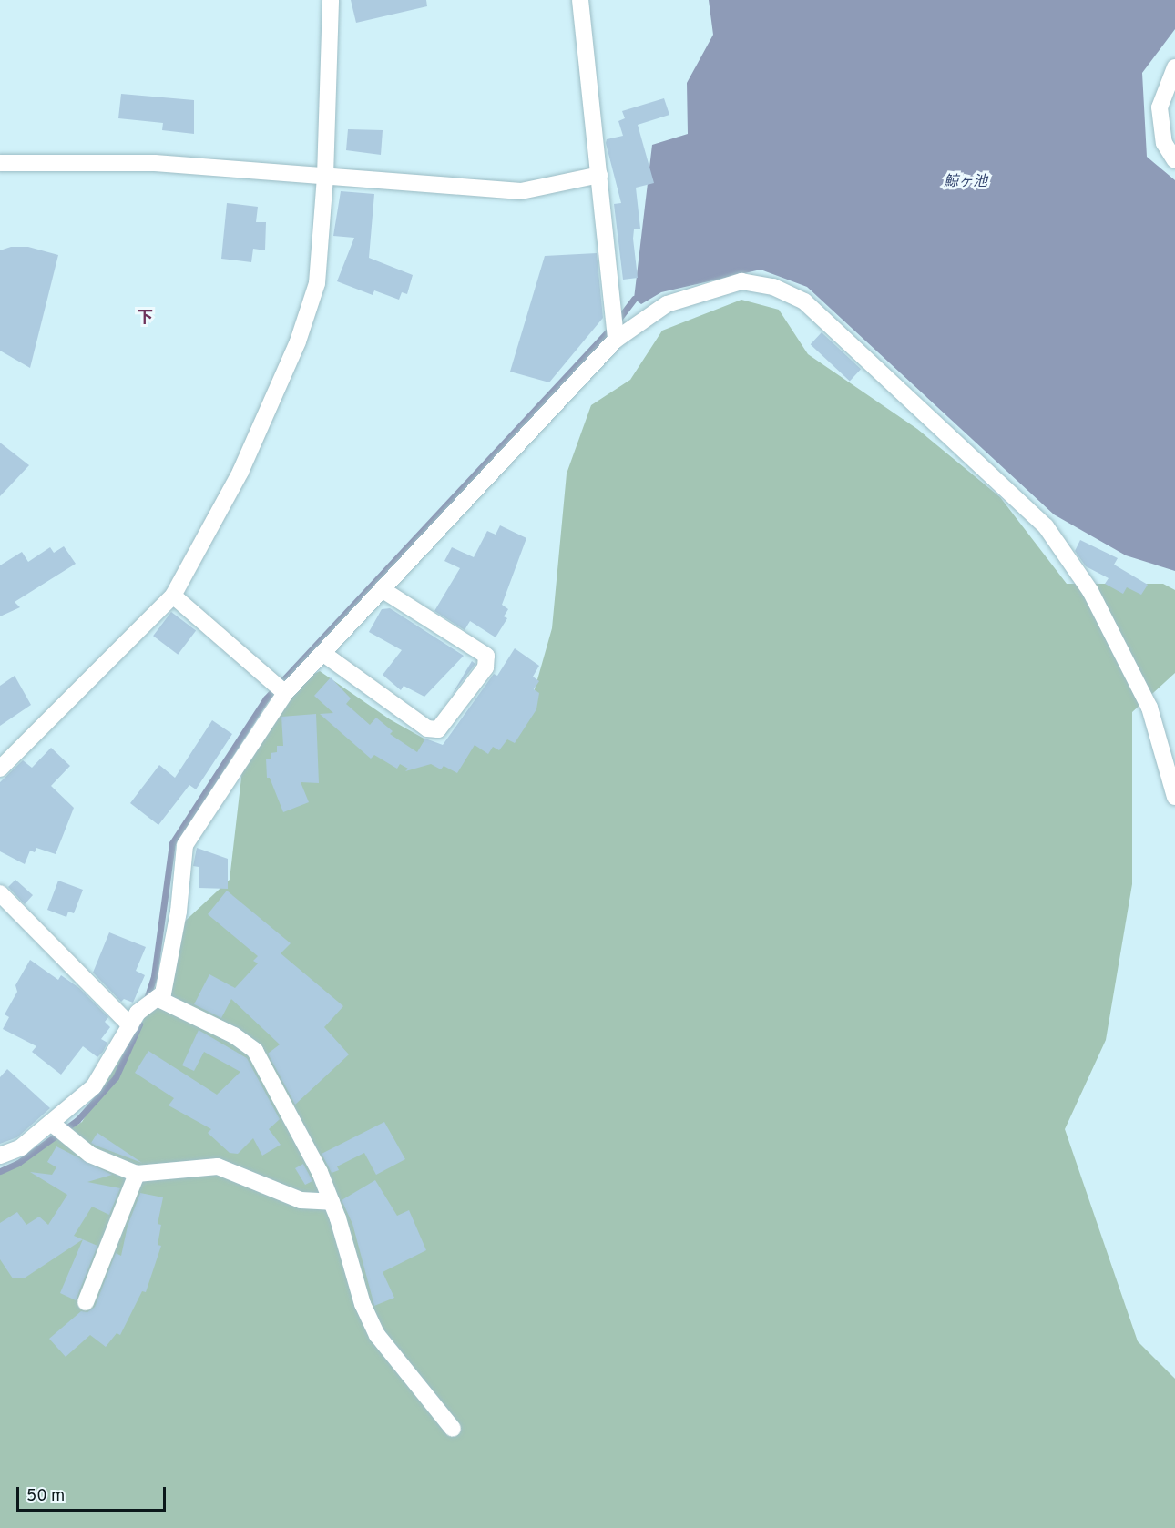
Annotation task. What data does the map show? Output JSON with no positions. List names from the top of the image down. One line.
{"districts":["下"],"water":["鯨ヶ池"],"scale_bar":"50 m"}
